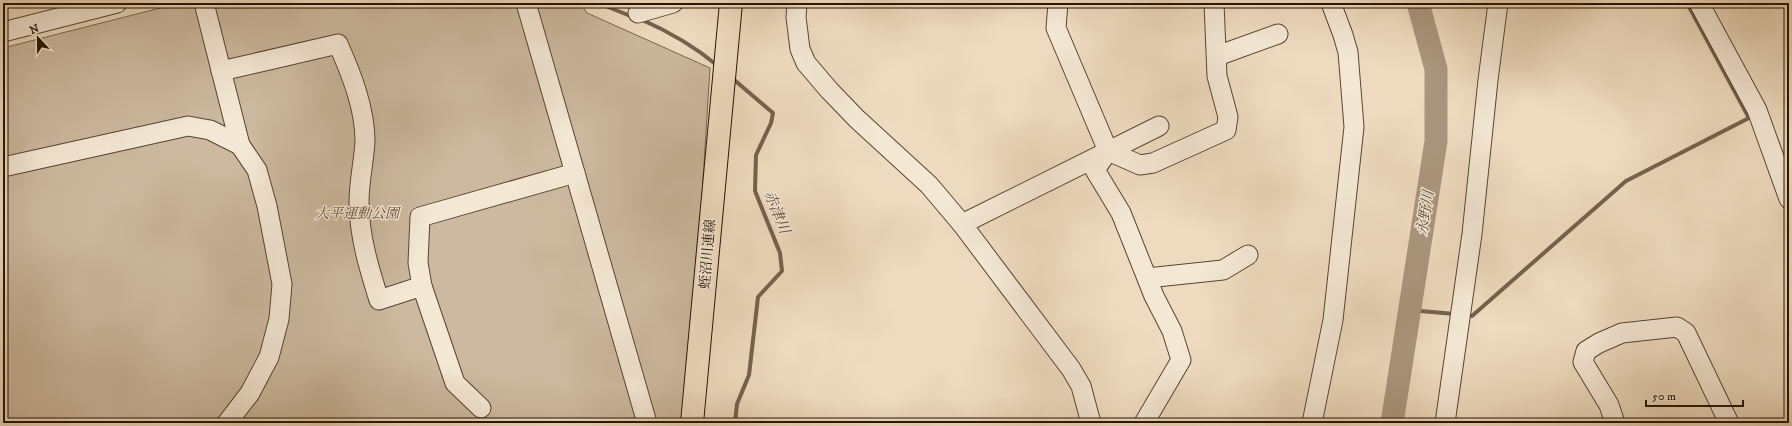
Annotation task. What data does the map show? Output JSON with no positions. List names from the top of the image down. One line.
{"streets":{"main road":["蛭沼川連線"]},"water":["赤津川","永野川"],"parks":["大平運動公園"],"scale_bar":"50 m","north":"top"}
